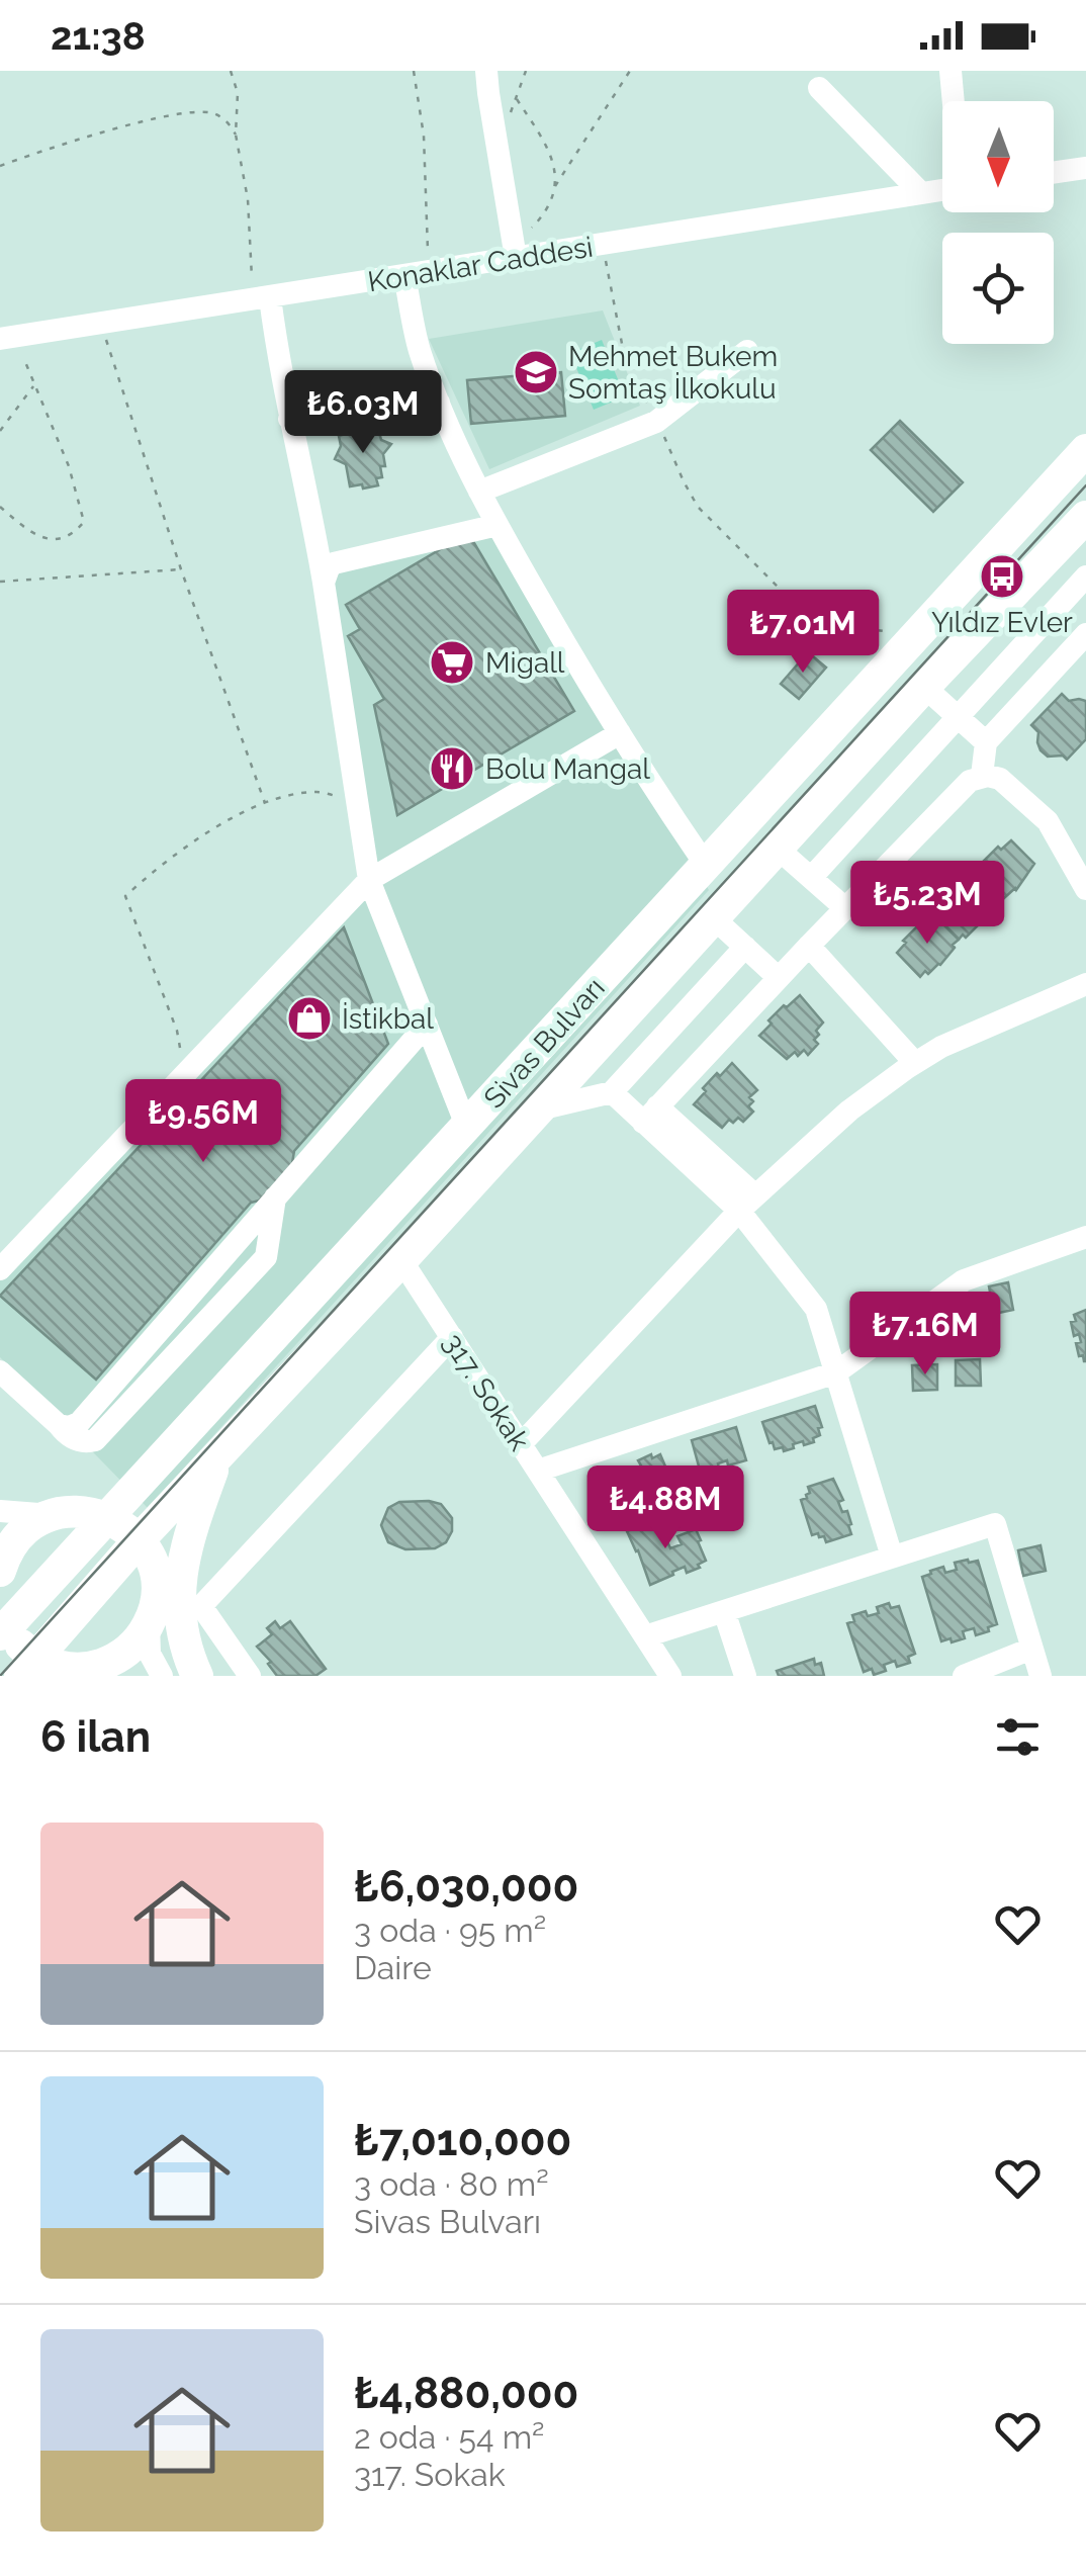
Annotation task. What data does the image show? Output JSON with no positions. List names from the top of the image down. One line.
{"streets":{"highway":["Sivas Bulvarı"],"street":["Konaklar Caddesi","317. Sokak"]},"crossings":[["Sivas Bulvarı","317. Sokak"]],"places":{"school or university":["Mehmet Bukem Somtaş İlkokulu"],"bus stop":["Yıldız Evler"],"supermarket":["Migall"],"restaurant":["Bolu Mangal"],"shop":["İstikbal"]},"north":"bottom","page":{"status":"21:38","price":["₺6.03M","₺7.01M","₺5.23M","₺9.56M","₺7.16M","₺4.88M"],"heading":"6 ilan","list":[{"name":"₺6,030,000","note":"3 oda · 95 m² · Daire"},{"name":"₺7,010,000","note":"3 oda · 80 m² · Sivas Bulvarı"},{"name":"₺4,880,000","note":"2 oda · 54 m² · 317. Sokak"}]}}
